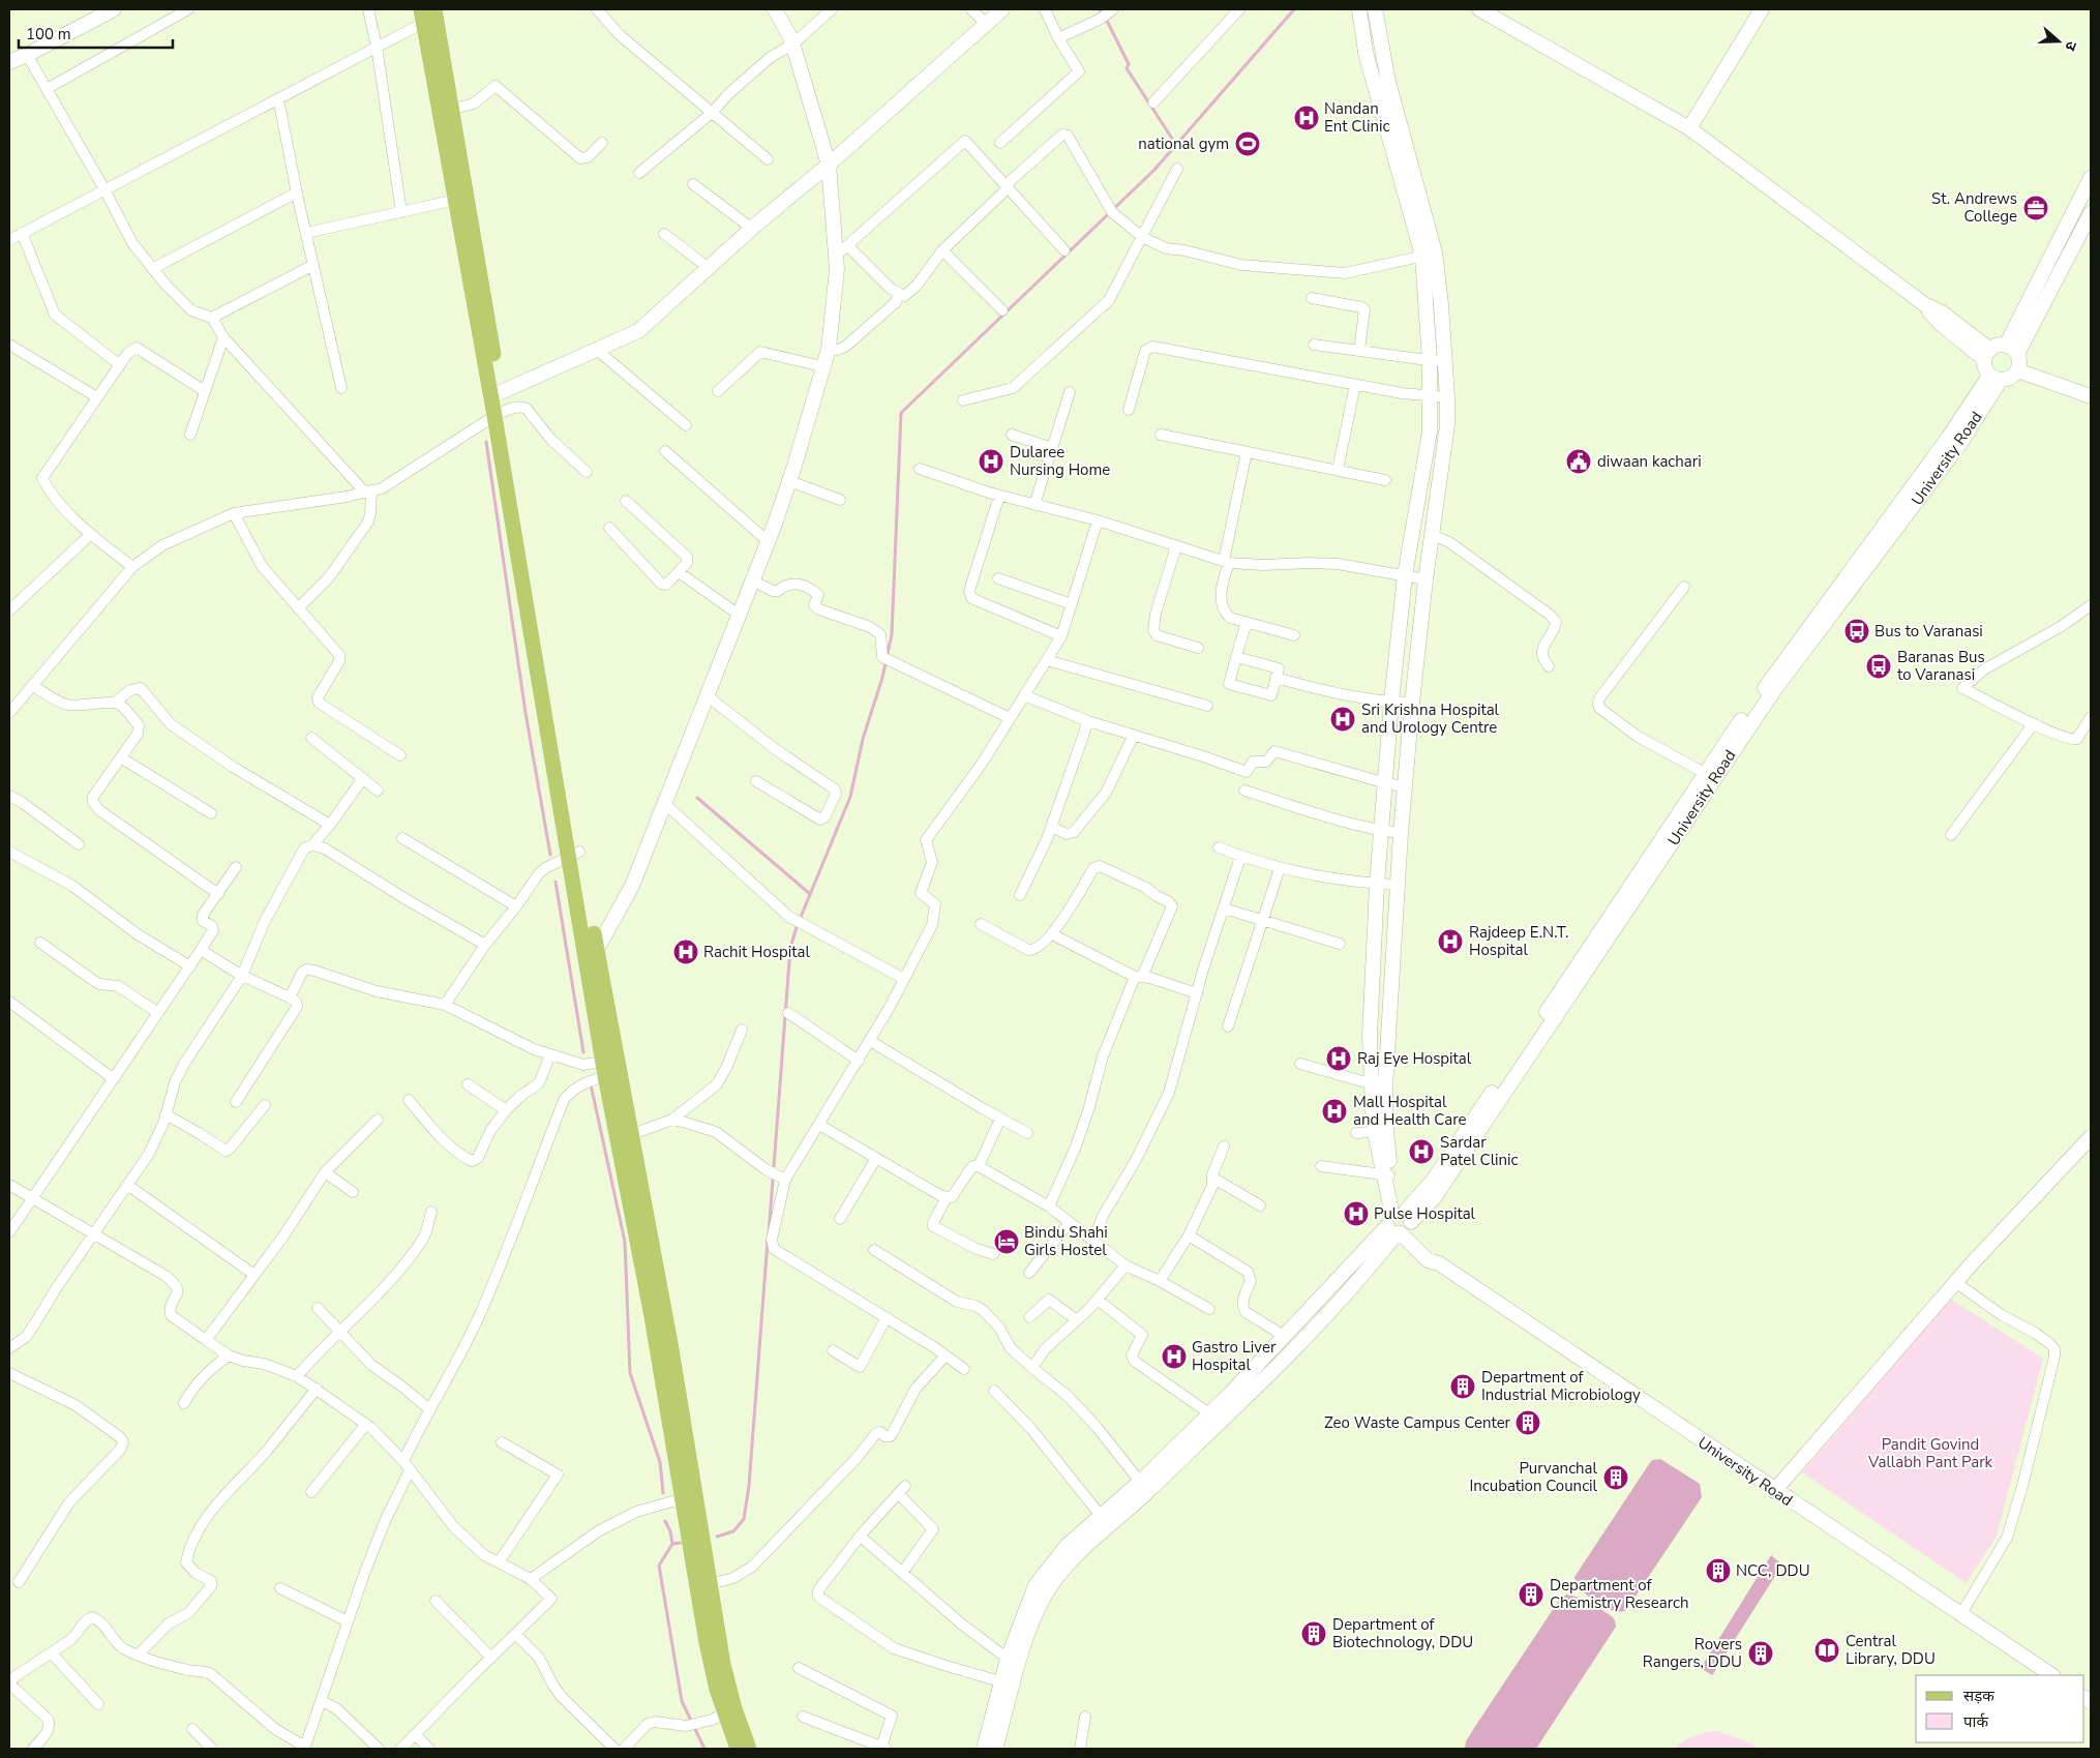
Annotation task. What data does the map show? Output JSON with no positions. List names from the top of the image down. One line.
{"streets":{"main road":["University Road"]},"parks":["Pandit Govind Vallabh Pant Park"],"places":{"hospital":["Nandan Ent Clinic","Dularee Nursing Home","Sri Krishna Hospital and Urology Centre","Rajdeep E.N.T. Hospital","Rachit Hospital","Raj Eye Hospital","Mall Hospital and Health Care","Sardar Patel Clinic","Pulse Hospital","Gastro Liver Hospital"],"sports":["national gym"],"office":["St. Andrews College"],"public building":["diwaan kachari"],"bus stop":["Bus to Varanasi","Baranas Bus to Varanasi"],"hotel":["Bindu Shahi Girls Hostel"],"building":["Department of Industrial Microbiology","Zeo Waste Campus Center","Purvanchal Incubation Council","NCC, DDU","Department of Chemistry Research","Department of Biotechnology, DDU","Rovers Rangers, DDU"],"library":["Central Library, DDU"]},"legend":["सड़क","पार्क"],"scale_bar":"100 m","north":"right"}
